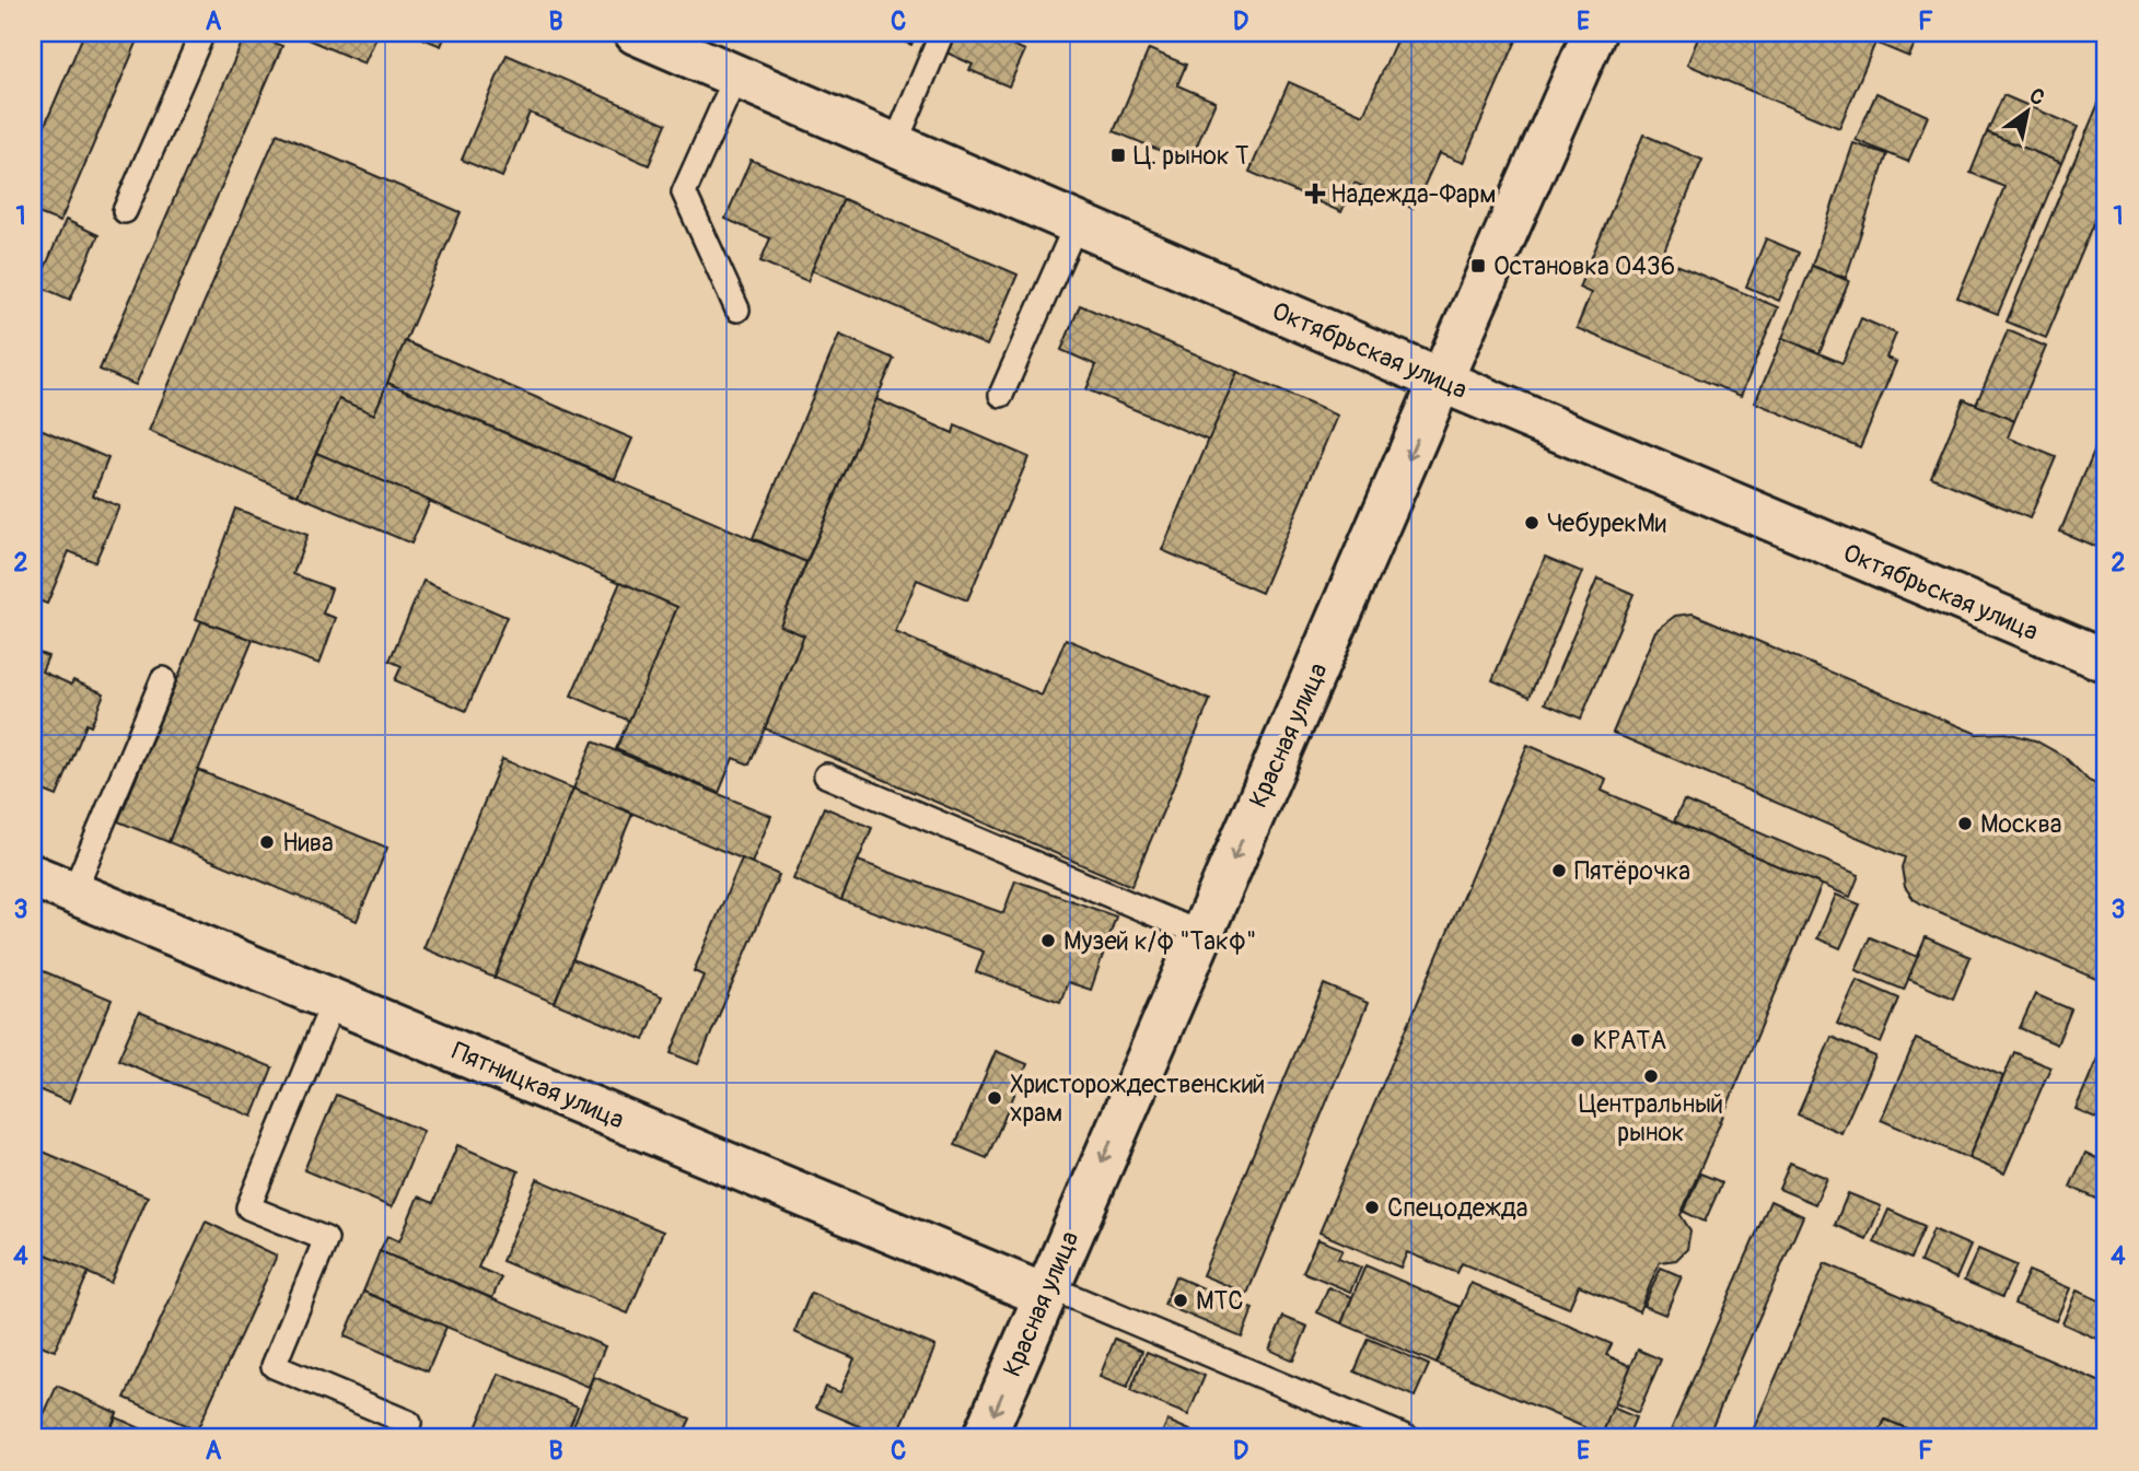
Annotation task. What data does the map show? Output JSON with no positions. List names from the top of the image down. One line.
{"streets":{"street":["Октябрьская улица","Красная улица","Пятницкая улица"]},"crossings":[["Октябрьская улица","Красная улица"],["Красная улица","Пятницкая улица"]],"one_way":["Красная улица"],"places":{"transit":["Ц. рынок Т","Остановка 0436"],"health":["Надежда-Фарм"],"other":["ЧебурекМи","Москва","Нива","Пятёрочка","Музей к/ф \"Такф\"","КРАТА","Центральный рынок","Христорождественский храм","Спецодежда","МТС"]},"north":"top right","grid":{"columns":["A","B","C","D","E","F"],"rows":["1","2","3","4"]}}
